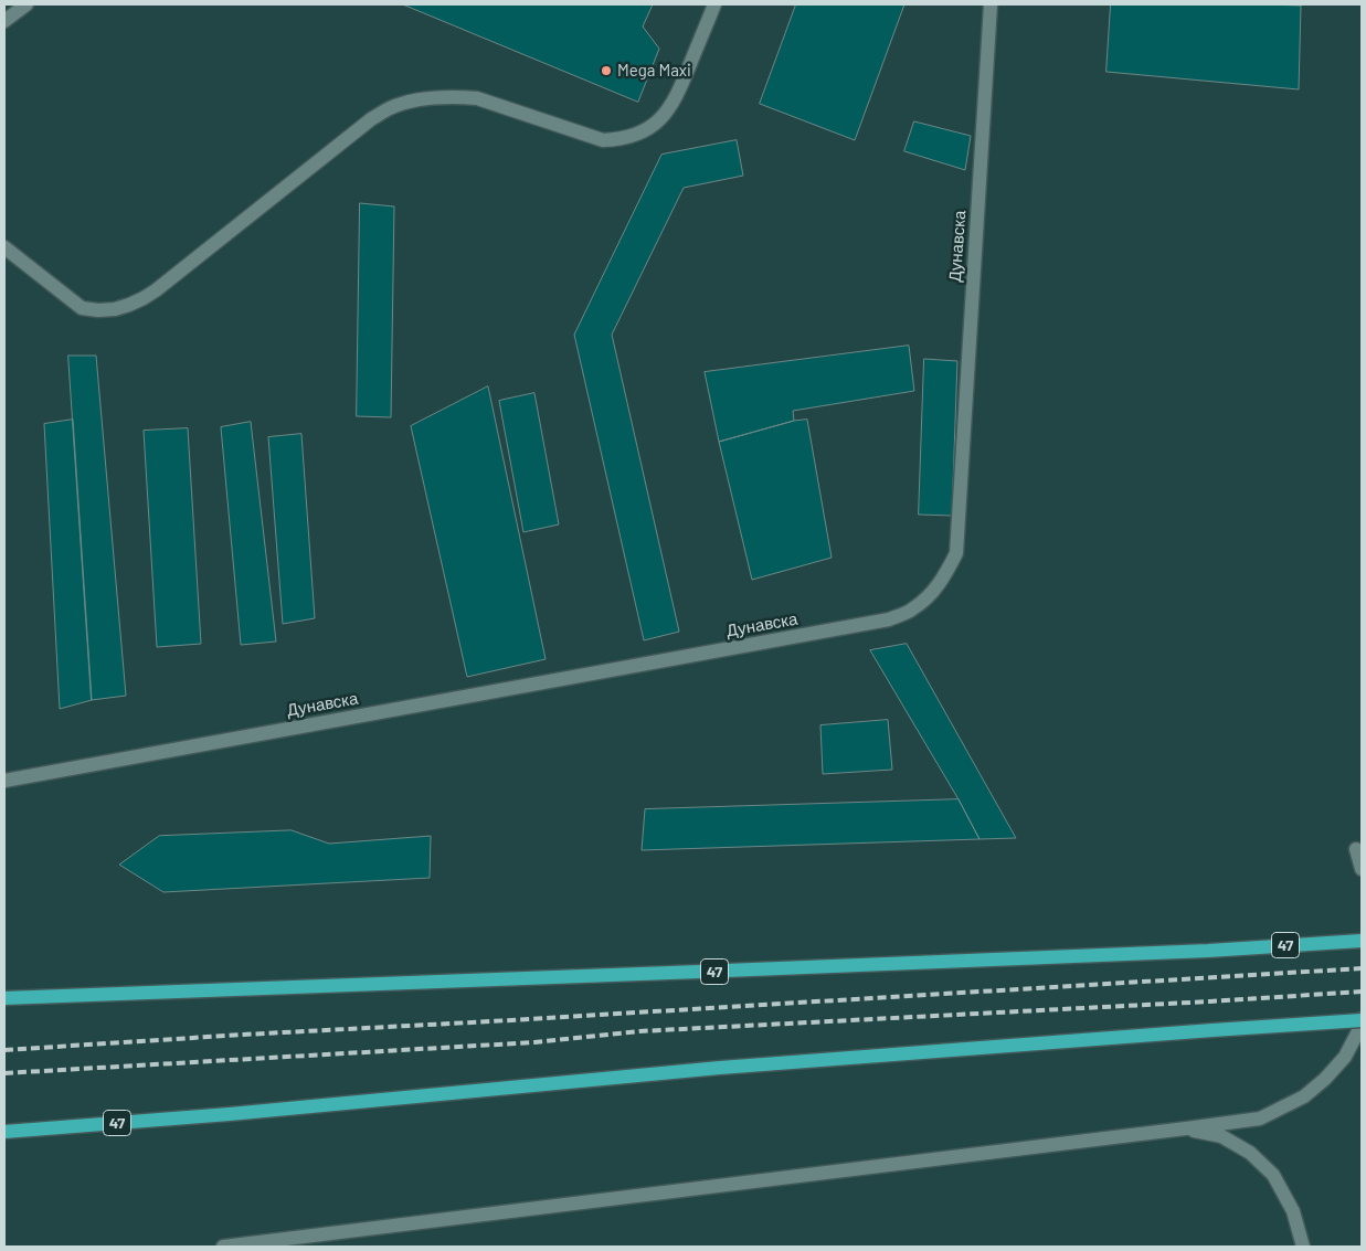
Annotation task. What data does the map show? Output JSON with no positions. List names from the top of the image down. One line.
{"streets":{"main road":["47"],"lane":["Дунавска"]},"places":["Mega Maxi"]}
